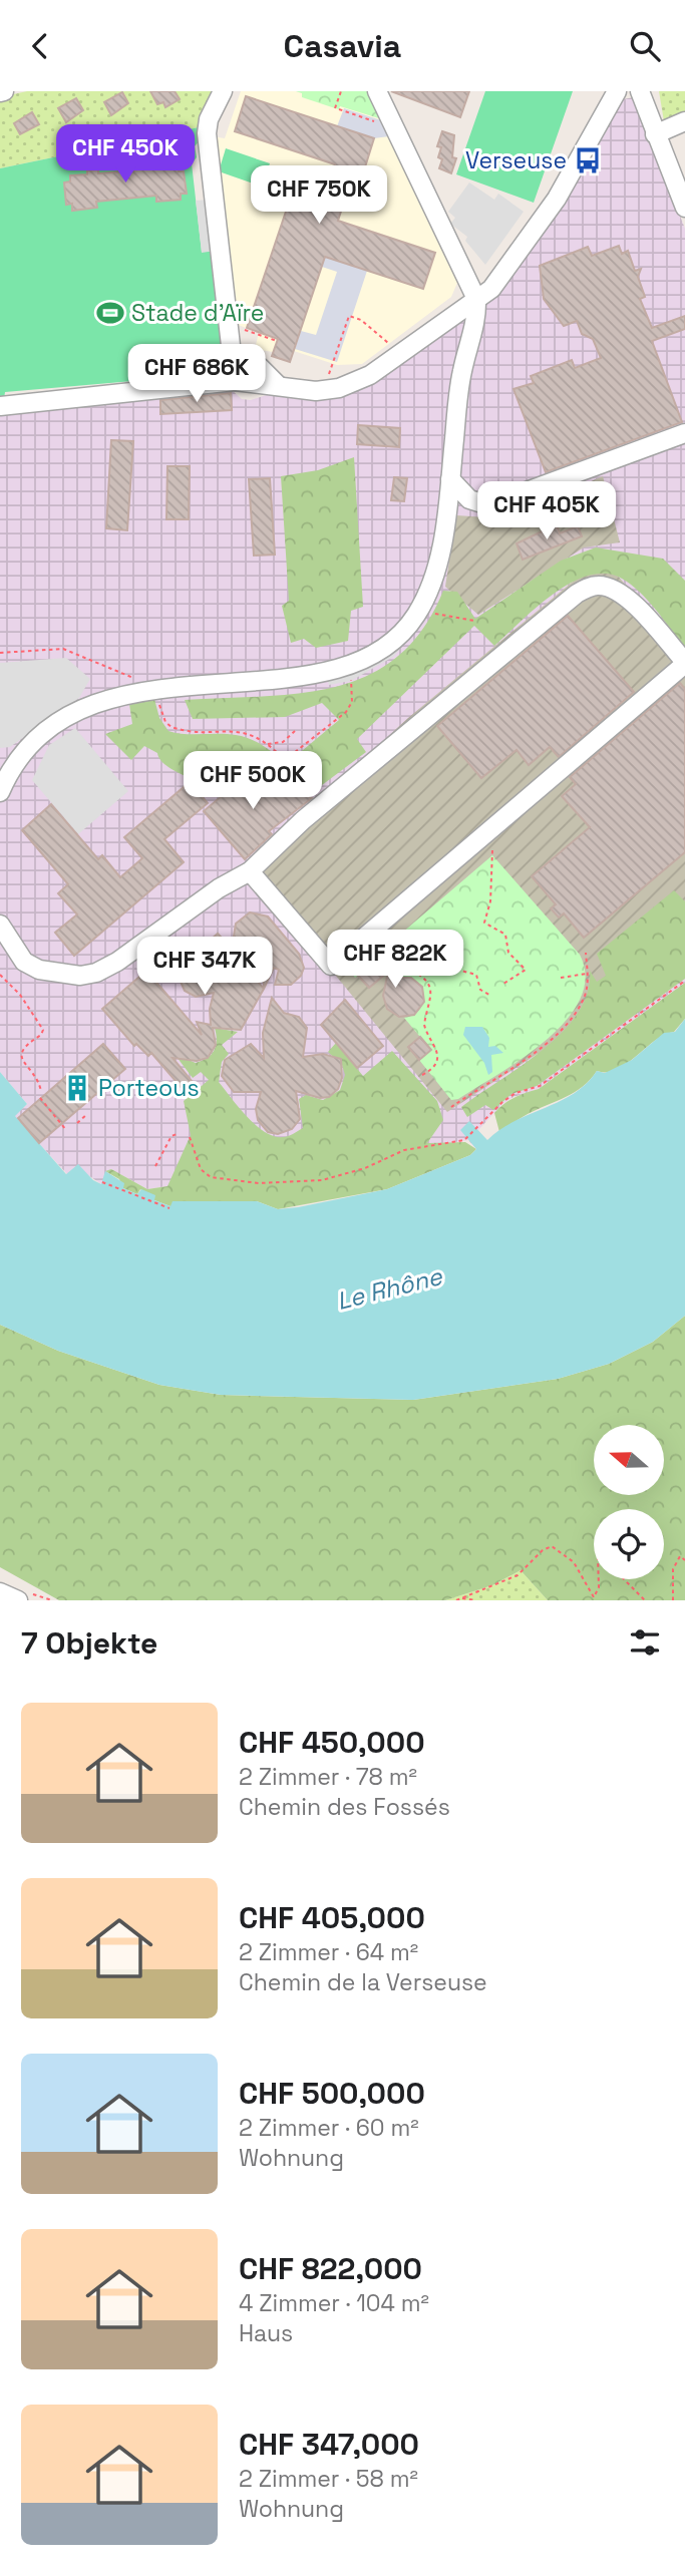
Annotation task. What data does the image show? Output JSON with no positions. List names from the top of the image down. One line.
{"water":["Le Rhône"],"places":{"bus stop":["Verseuse"],"sports":["Stade d'Aïre"],"building":["Porteous"]},"north":"left","page":{"header":"Casavia","price":["CHF 450K","CHF 750K","CHF 686K","CHF 405K","CHF 500K","CHF 822K","CHF 347K"],"heading":"7 Objekte","list":[{"name":"CHF 450,000","note":"2 Zimmer · 78 m² · Chemin des Fossés"},{"name":"CHF 405,000","note":"2 Zimmer · 64 m² · Chemin de la Verseuse"},{"name":"CHF 500,000","note":"2 Zimmer · 60 m² · Wohnung"},{"name":"CHF 822,000","note":"4 Zimmer · 104 m² · Haus"},{"name":"CHF 347,000","note":"2 Zimmer · 58 m² · Wohnung"}]}}
